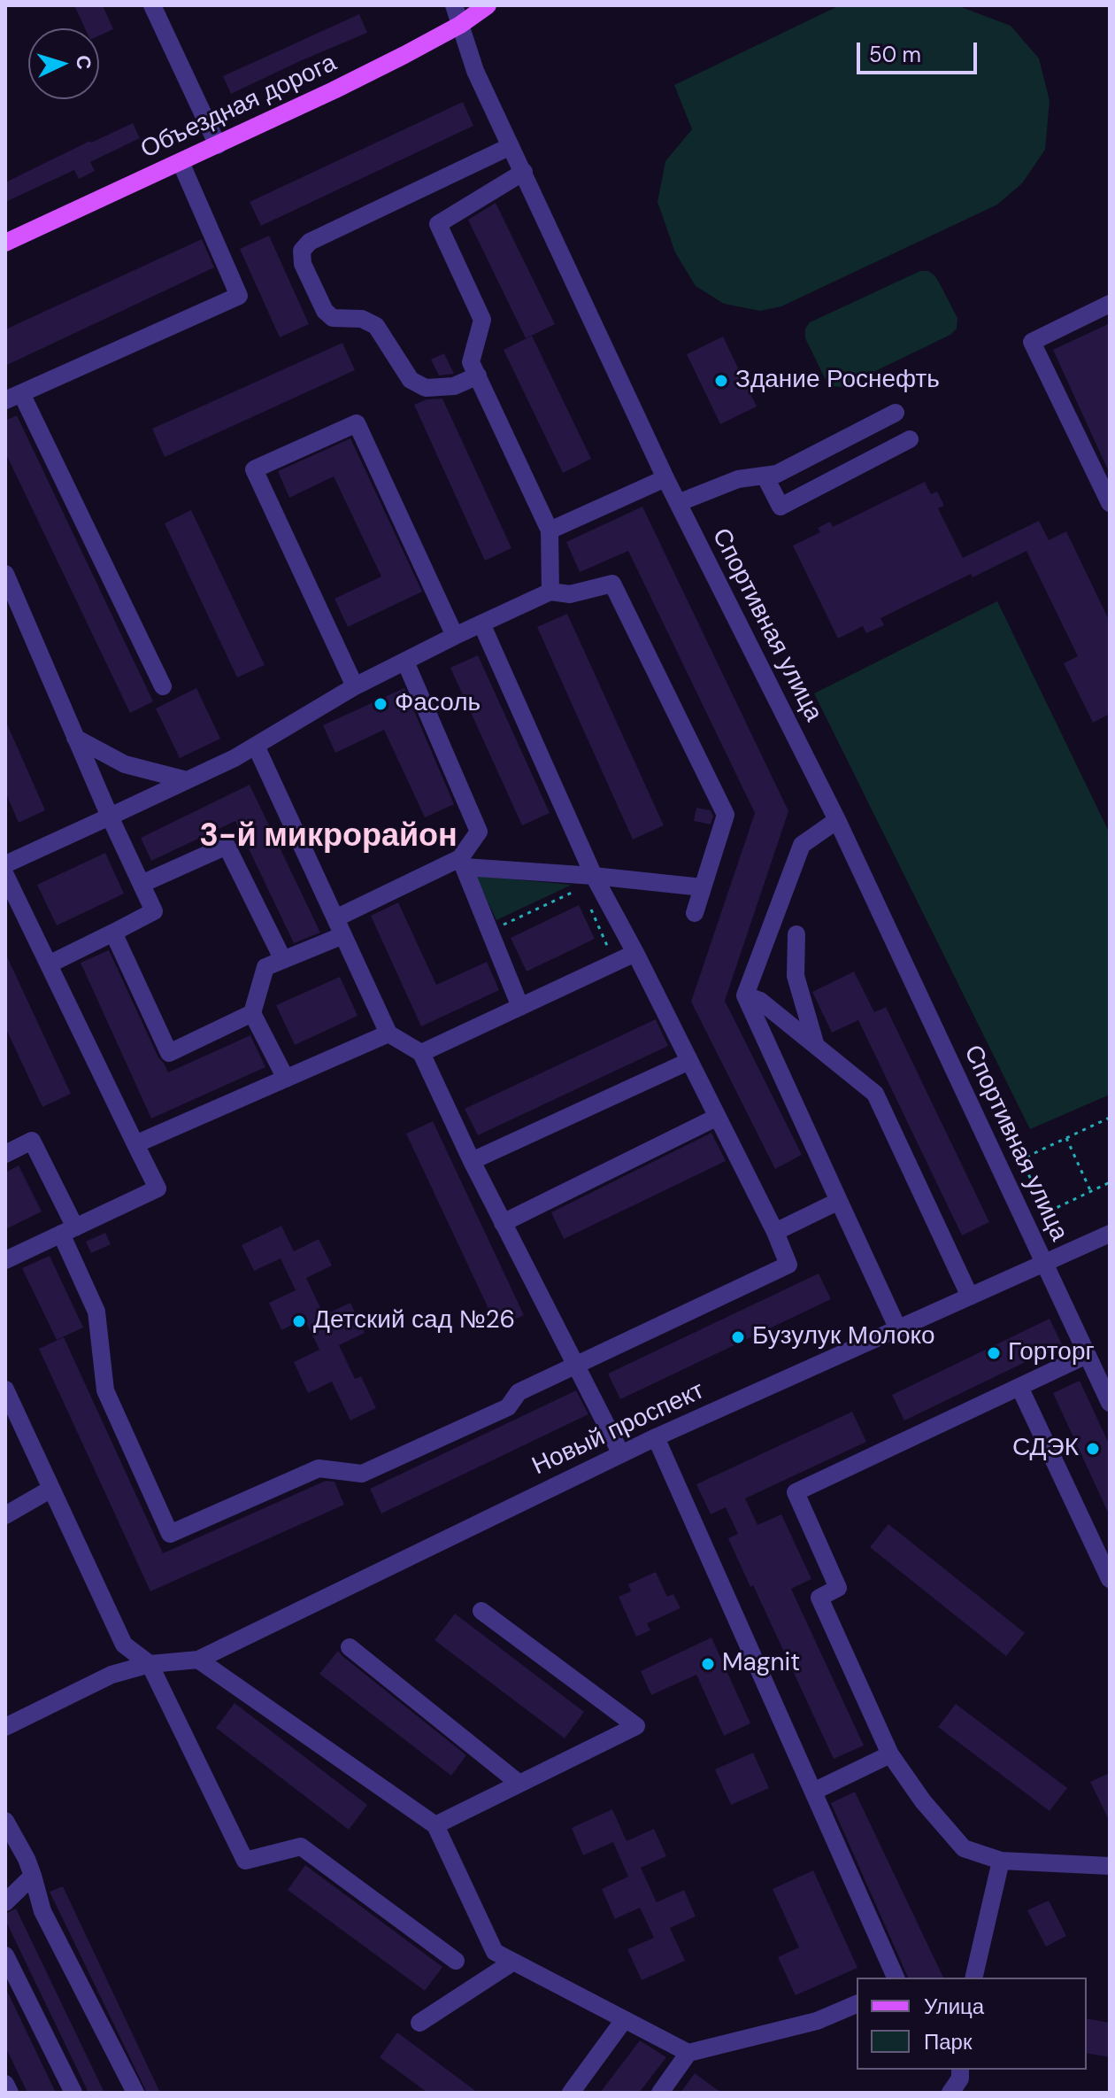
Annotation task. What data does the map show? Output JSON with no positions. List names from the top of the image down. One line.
{"streets":{"main road":["Объездная дорога"],"street":["Спортивная улица","Новый проспект"]},"crossings":[["Объездная дорога","Спортивная улица"],["Спортивная улица","Новый проспект"]],"districts":["3-й микрорайон"],"places":["Здание Роснефть","Фасоль","Детский сад №26","Бузулук Молоко","Горторг","СДЭК","Magnit"],"legend":["Улица","Парк"],"scale_bar":"50 m","north":"right"}
